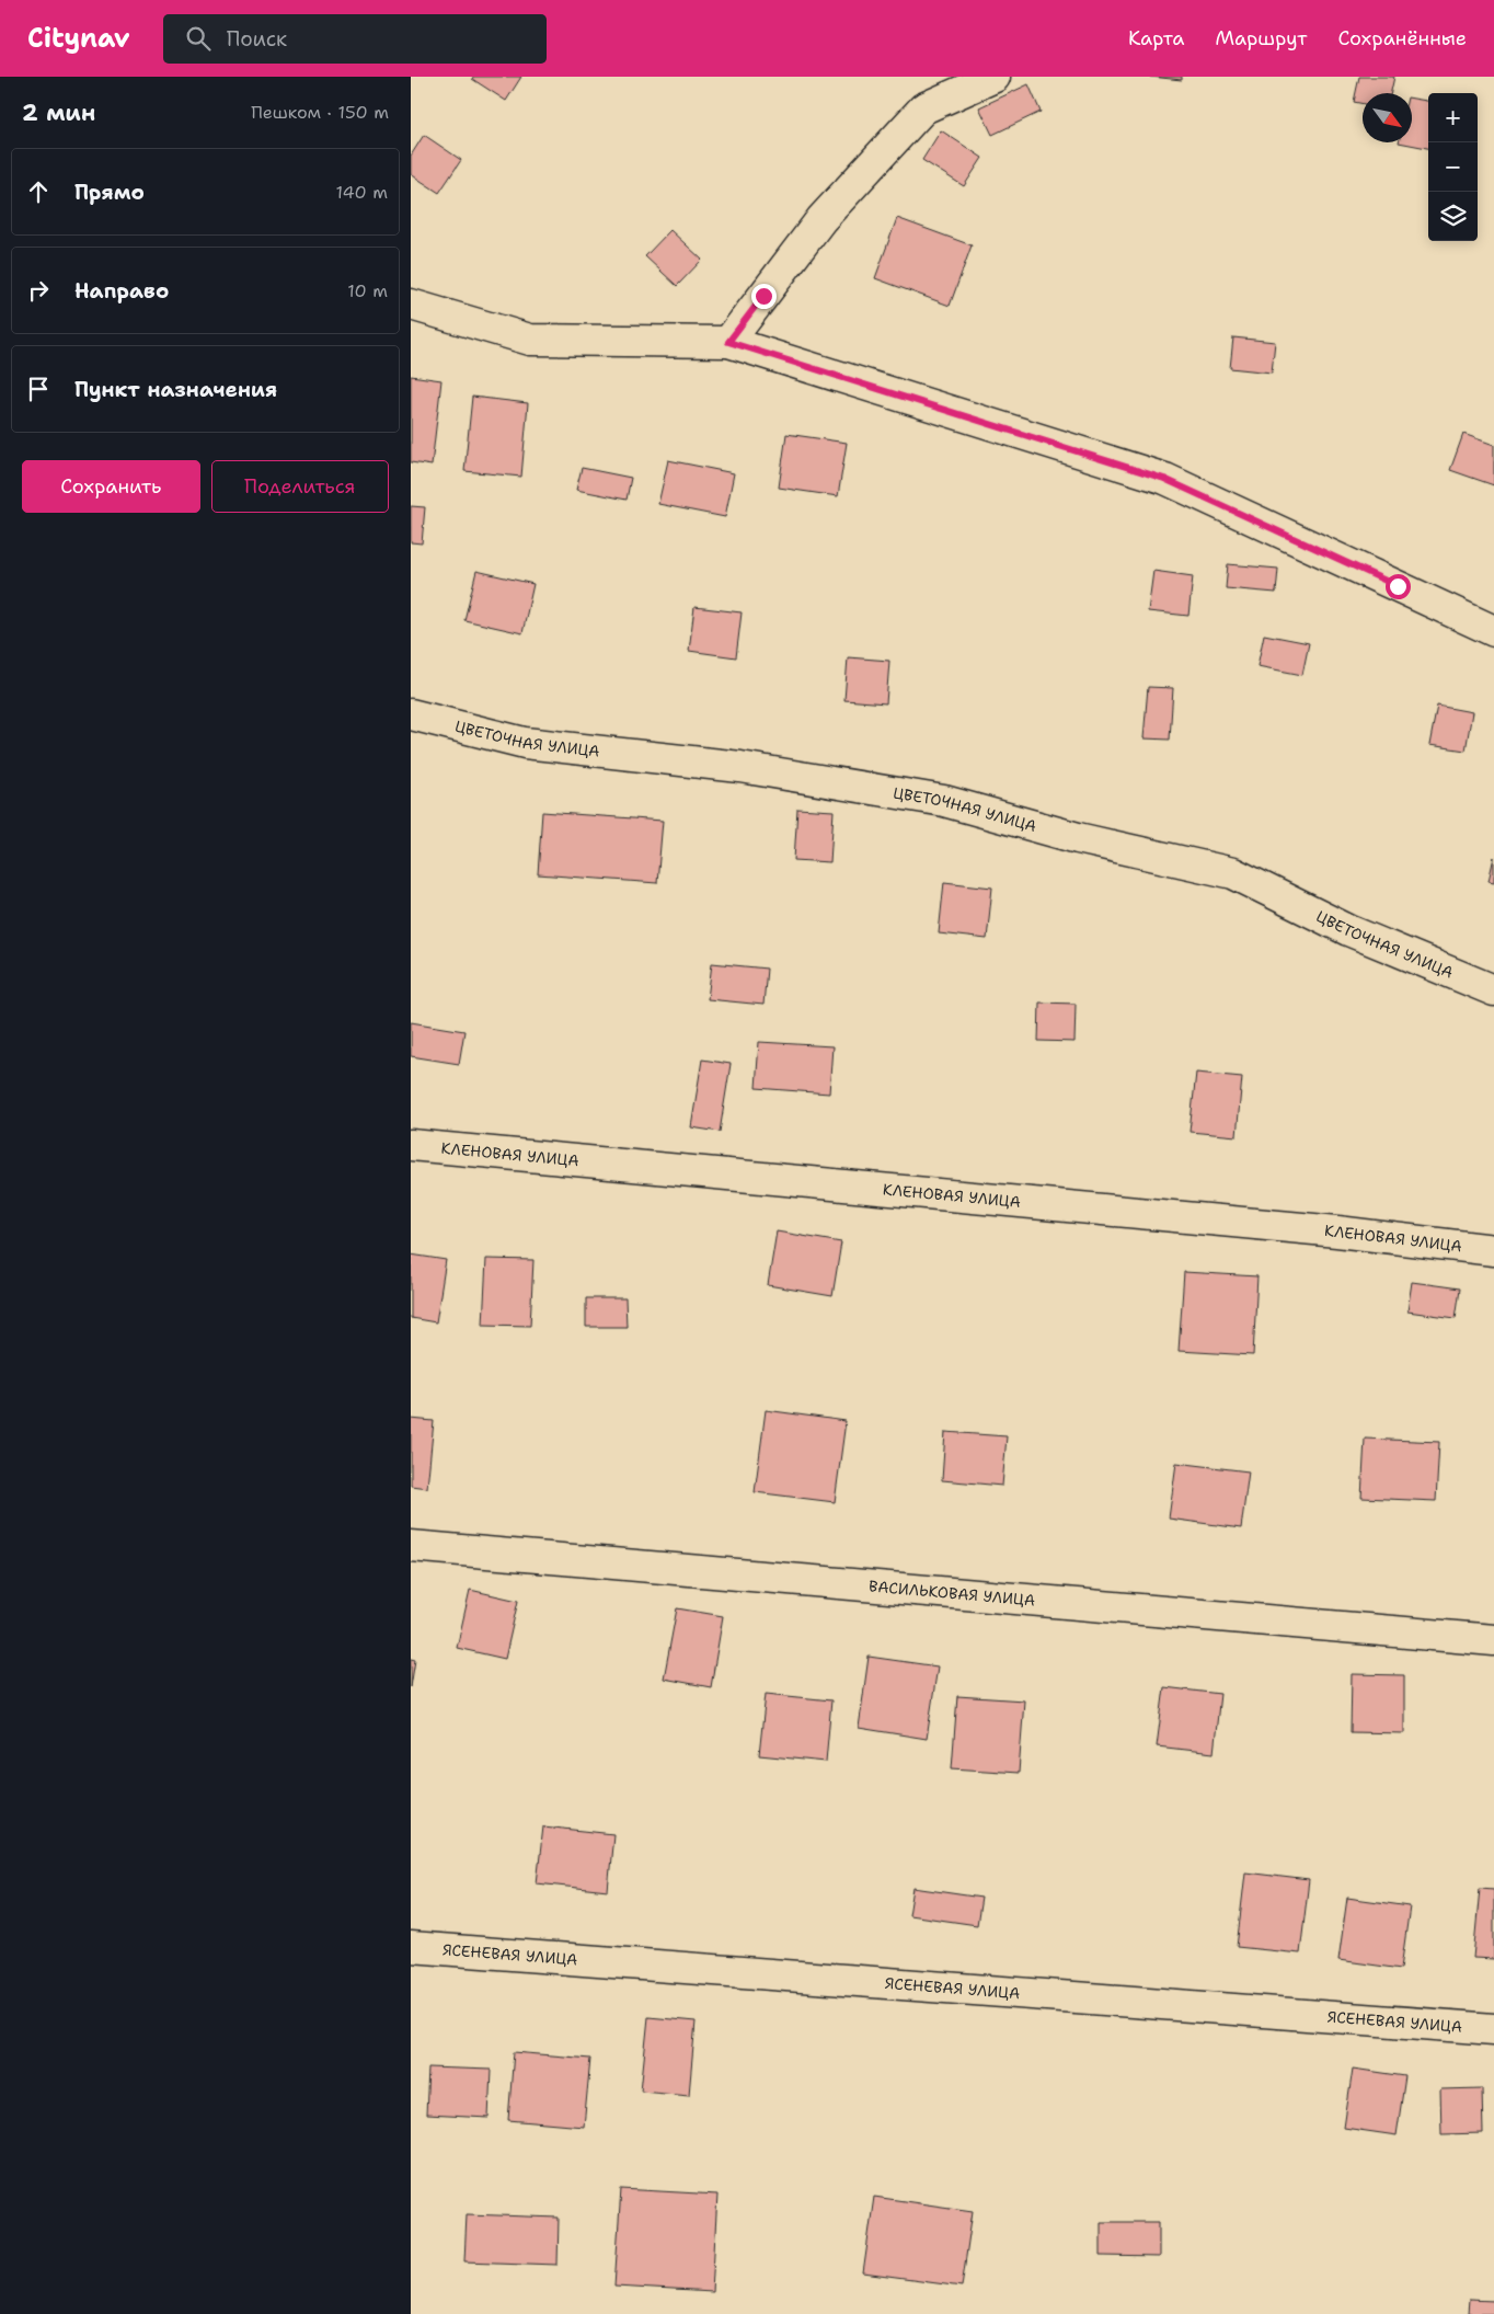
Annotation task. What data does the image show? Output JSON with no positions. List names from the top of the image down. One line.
{"streets":{"street":["ЦВЕТОЧНАЯ УЛИЦА","КЛЕНОВАЯ УЛИЦА","ВАСИЛЬКОВАЯ УЛИЦА","ЯСЕНЕВАЯ УЛИЦА"]},"north":"bottom right","page":{"header":"Citynav","search":"Поиск","nav":["Карта","Маршрут","Сохранённые"],"heading":["2 мин","Пешком · 150 m"],"map_buttons":["+","−"],"list":[["Прямо","140 m"],["Направо","10 m"],"Пункт назначения"],"buttons":["Сохранить","Поделиться"]}}
